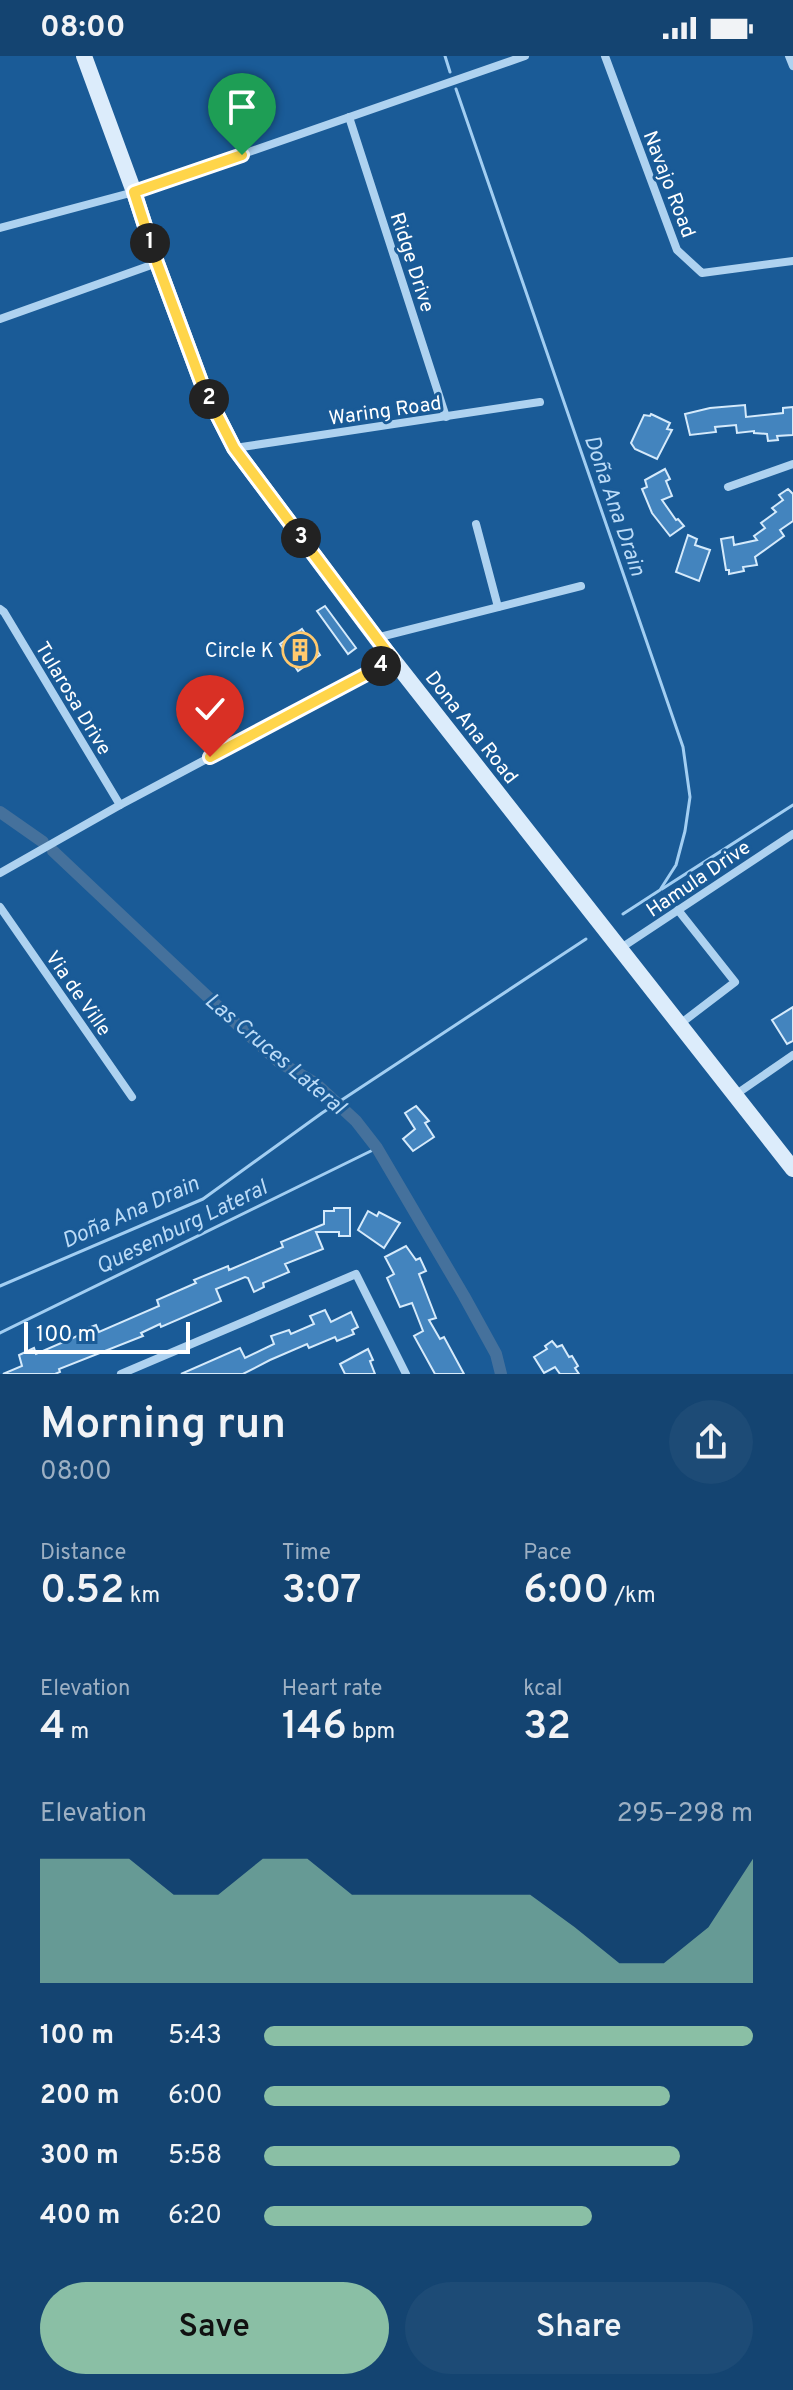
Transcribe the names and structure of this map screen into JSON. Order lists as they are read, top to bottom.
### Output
{
  "streets": {
    "street": [
      "Navajo Road",
      "Ridge Drive",
      "Waring Road",
      "Tularosa Drive",
      "Dona Ana Road",
      "Hamula Drive",
      "Via de Ville"
    ]
  },
  "crossings": [
    ["Ridge Drive", "Waring Road"],
    ["Waring Road", "Dona Ana Road"],
    ["Dona Ana Road", "Hamula Drive"]
  ],
  "water": ["Doña Ana Drain", "Las Cruces Lateral", "Quesenburg Lateral"],
  "places": {
    "building": ["Circle K"]
  },
  "scale_bar": "100 m",
  "page": {
    "status": "08:00",
    "pins": [
      "1",
      "2",
      "3",
      "4"
    ],
    "scale": "100 m",
    "heading": ["Morning run", "08:00"],
    "stats": [
      ["Distance", "0.52 km"],
      ["Time", "3:07"],
      ["Pace", "6:00 /km"],
      ["Elevation", "4 m"],
      ["Heart rate", "146 bpm"],
      ["kcal", "32"]
    ],
    "chart": ["Elevation", "295–298 m"],
    "list": [
      {
        "name": "100 m",
        "note": "5:43"
      },
      {
        "name": "200 m",
        "note": "6:00"
      },
      {
        "name": "300 m",
        "note": "5:58"
      },
      {
        "name": "400 m",
        "note": "6:20"
      }
    ],
    "buttons": ["Save", "Share"]
  }
}
